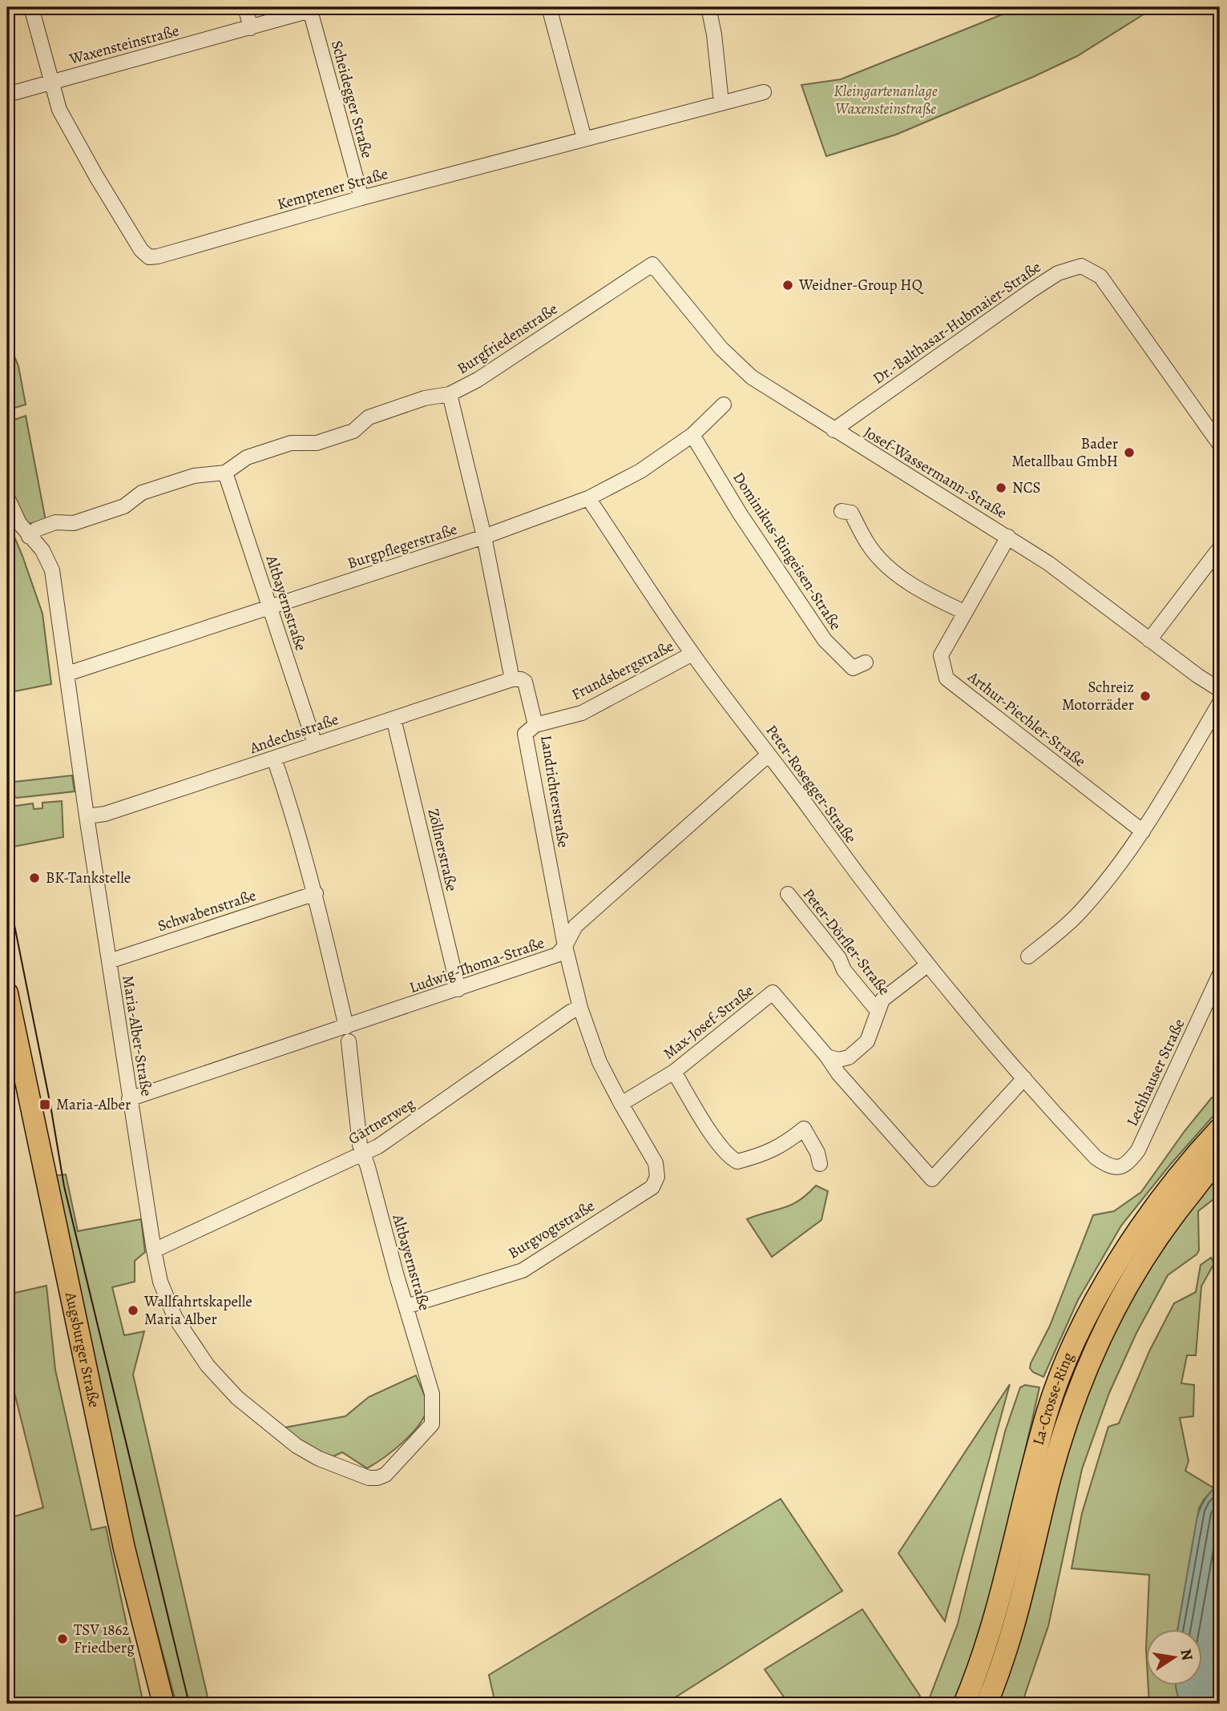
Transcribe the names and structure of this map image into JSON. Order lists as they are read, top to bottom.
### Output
{
  "streets": {
    "main road": ["Augsburger Straße", "La-Crosse-Ring"],
    "street": [
      "Waxensteinstraße",
      "Scheidegger Straße",
      "Kemptener Straße",
      "Dr.-Balthasar-Hubmaier-Straße",
      "Burgfriedenstraße",
      "Josef-Wassermann-Straße",
      "Burgpflegerstraße",
      "Dominikus-Ringeisen-Straße",
      "Altbayernstraße",
      "Frundsbergstraße",
      "Arthur-Piechler-Straße",
      "Andechsstraße",
      "Peter-Rosegger-Straße",
      "Landrichterstraße",
      "Zöllnerstraße",
      "Schwabenstraße",
      "Peter-Dörfler-Straße",
      "Ludwig-Thoma-Straße",
      "Max-Josef-Straße",
      "Maria-Alber-Straße",
      "Lechhauser Straße",
      "Gärtnerweg",
      "Burgvogtstraße"
    ]
  },
  "crossings": [
    ["Waxensteinstraße", "Scheidegger Straße"],
    ["Waxensteinstraße", "Kemptener Straße"],
    ["Scheidegger Straße", "Kemptener Straße"],
    ["Dr.-Balthasar-Hubmaier-Straße", "Josef-Wassermann-Straße"],
    ["Burgfriedenstraße", "Josef-Wassermann-Straße"],
    ["Burgfriedenstraße", "Altbayernstraße"],
    ["Burgfriedenstraße", "Maria-Alber-Straße"],
    ["Josef-Wassermann-Straße", "Arthur-Piechler-Straße"],
    ["Burgpflegerstraße", "Dominikus-Ringeisen-Straße"],
    ["Burgpflegerstraße", "Altbayernstraße"],
    ["Burgpflegerstraße", "Peter-Rosegger-Straße"],
    ["Burgpflegerstraße", "Maria-Alber-Straße"],
    ["Altbayernstraße", "Andechsstraße"],
    ["Altbayernstraße", "Schwabenstraße"],
    ["Altbayernstraße", "Ludwig-Thoma-Straße"],
    ["Altbayernstraße", "Maria-Alber-Straße"],
    ["Altbayernstraße", "Gärtnerweg"],
    ["Altbayernstraße", "Burgvogtstraße"],
    ["Frundsbergstraße", "Peter-Rosegger-Straße"],
    ["Frundsbergstraße", "Landrichterstraße"],
    ["Andechsstraße", "Landrichterstraße"],
    ["Andechsstraße", "Zöllnerstraße"],
    ["Andechsstraße", "Maria-Alber-Straße"],
    ["Peter-Rosegger-Straße", "Ludwig-Thoma-Straße"],
    ["Peter-Rosegger-Straße", "Max-Josef-Straße"],
    ["Peter-Rosegger-Straße", "Lechhauser Straße"],
    ["Landrichterstraße", "Ludwig-Thoma-Straße"],
    ["Landrichterstraße", "Max-Josef-Straße"],
    ["Landrichterstraße", "Gärtnerweg"],
    ["Landrichterstraße", "Burgvogtstraße"],
    ["Zöllnerstraße", "Ludwig-Thoma-Straße"],
    ["Schwabenstraße", "Maria-Alber-Straße"],
    ["Ludwig-Thoma-Straße", "Maria-Alber-Straße"],
    ["Maria-Alber-Straße", "Gärtnerweg"]
  ],
  "parks": ["Kleingartenanlage Waxensteinstraße"],
  "places": {
    "other": [
      "Weidner-Group HQ",
      "Bader Metallbau GmbH",
      "NCS",
      "Schreiz Motorräder",
      "BK-Tankstelle",
      "Wallfahrtskapelle Maria Alber",
      "TSV 1862 Friedberg"
    ],
    "transit": ["Maria-Alber"]
  },
  "north": "right"
}
